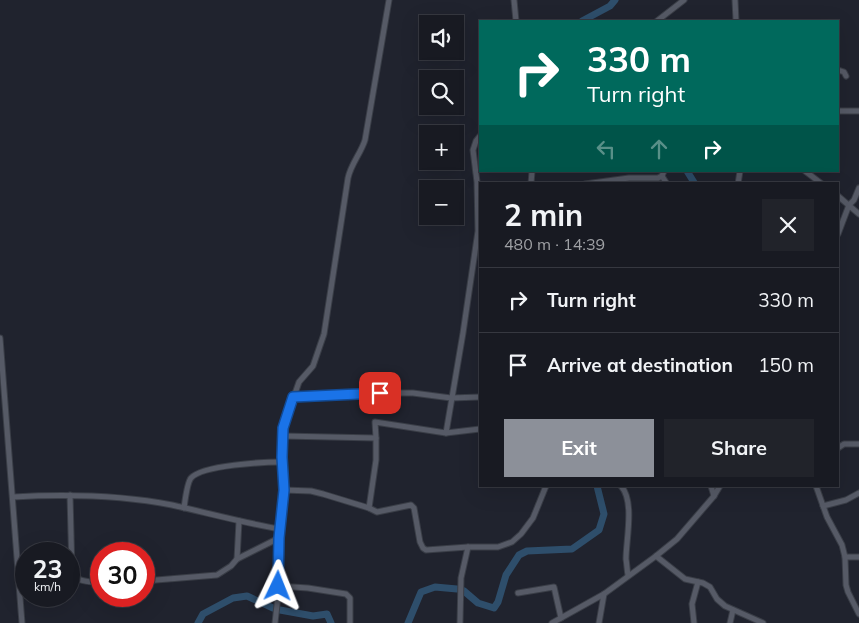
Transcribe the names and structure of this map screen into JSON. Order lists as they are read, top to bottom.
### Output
{
  "page": {
    "map_buttons": ["+", "−"],
    "turn": ["330 m", "Turn right"],
    "heading": ["2 min", "480 m · 14:39"],
    "list": [
      {
        "name": "Turn right",
        "value": "330 m"
      },
      {
        "name": "Arrive at destination",
        "value": "150 m"
      }
    ],
    "buttons": ["Exit", "Share"],
    "speed": "23 km/h",
    "limit": "30"
  }
}
